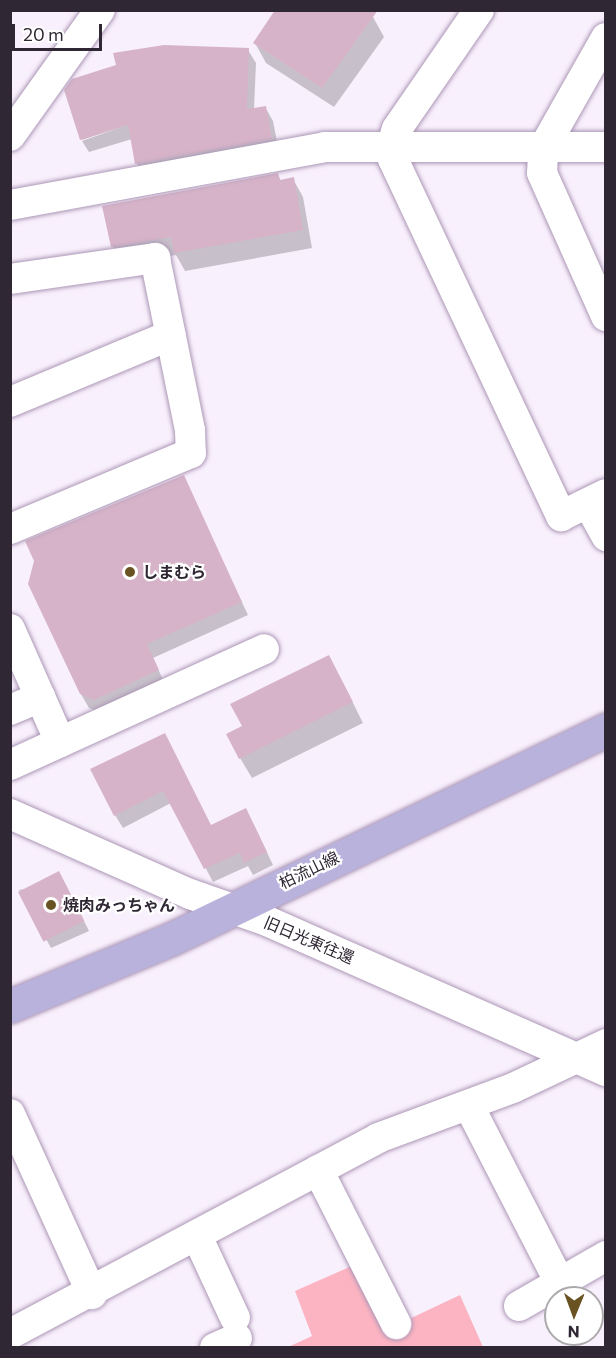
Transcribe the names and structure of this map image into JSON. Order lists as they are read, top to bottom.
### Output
{
  "streets": {
    "main road": ["柏流山線"],
    "street": ["旧日光東往還"]
  },
  "crossings": [
    ["柏流山線", "旧日光東往還"]
  ],
  "places": ["しまむら", "焼肉みっちゃん"],
  "scale_bar": "20 m",
  "north": "bottom"
}
